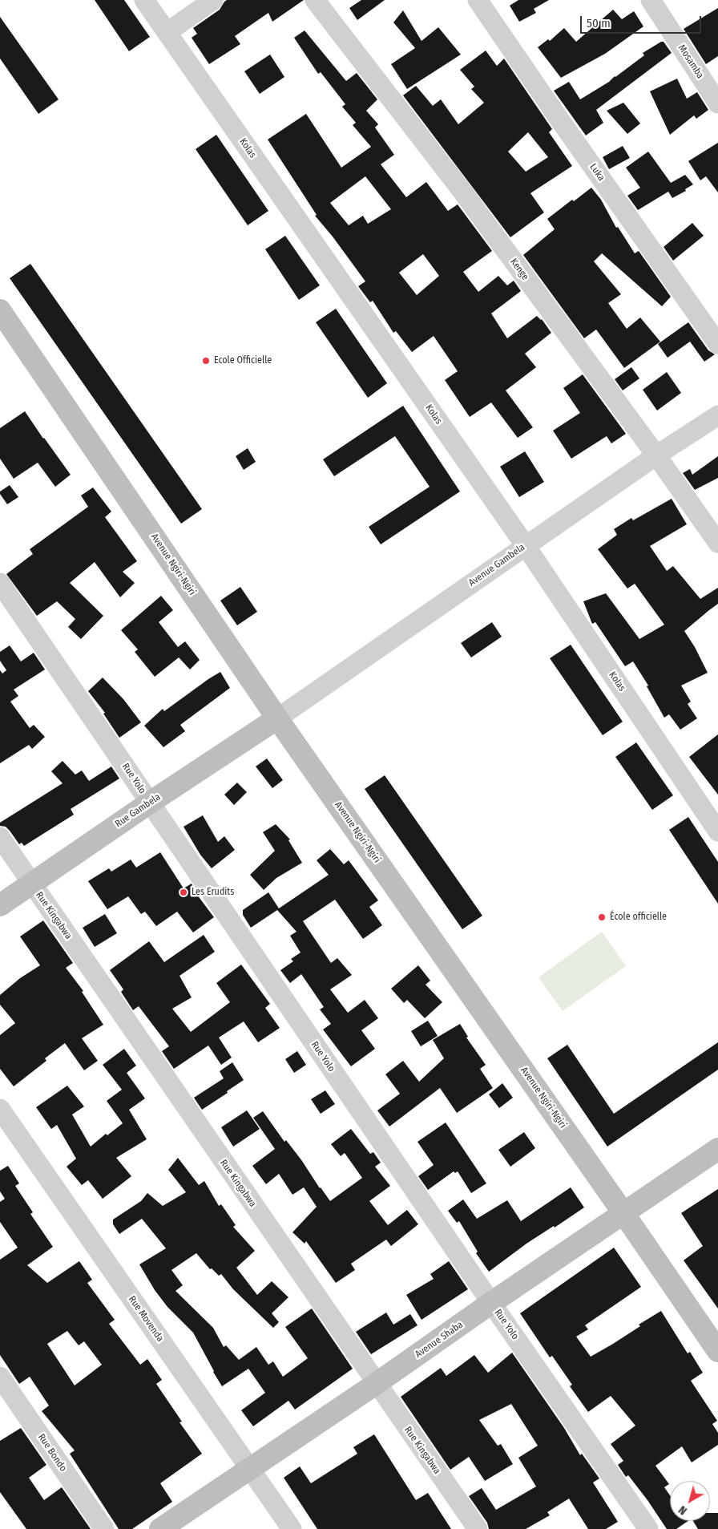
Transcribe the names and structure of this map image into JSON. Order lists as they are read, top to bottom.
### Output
{
  "streets": {
    "street": [
      "Mosamba",
      "Kolas",
      "Luka",
      "Kenge",
      "Avenue Ngiri-Ngiri",
      "Avenue Gambela",
      "Rue Yolo",
      "Rue Gambela",
      "Rue Kingabwa",
      "Rue Movenda",
      "Avenue Shaba",
      "Rue Bondo"
    ]
  },
  "crossings": [
    ["Kolas", "Avenue Gambela"],
    ["Kenge", "Avenue Gambela"],
    ["Avenue Ngiri-Ngiri", "Avenue Gambela"],
    ["Avenue Ngiri-Ngiri", "Rue Gambela"],
    ["Avenue Ngiri-Ngiri", "Avenue Shaba"],
    ["Avenue Gambela", "Rue Gambela"],
    ["Rue Yolo", "Rue Gambela"],
    ["Rue Yolo", "Avenue Shaba"],
    ["Rue Gambela", "Rue Kingabwa"],
    ["Rue Kingabwa", "Avenue Shaba"],
    ["Rue Movenda", "Avenue Shaba"]
  ],
  "places": ["Ecole Officielle", "Les Erudits", "École officielle"],
  "scale_bar": "50 m",
  "north": "bottom left"
}
